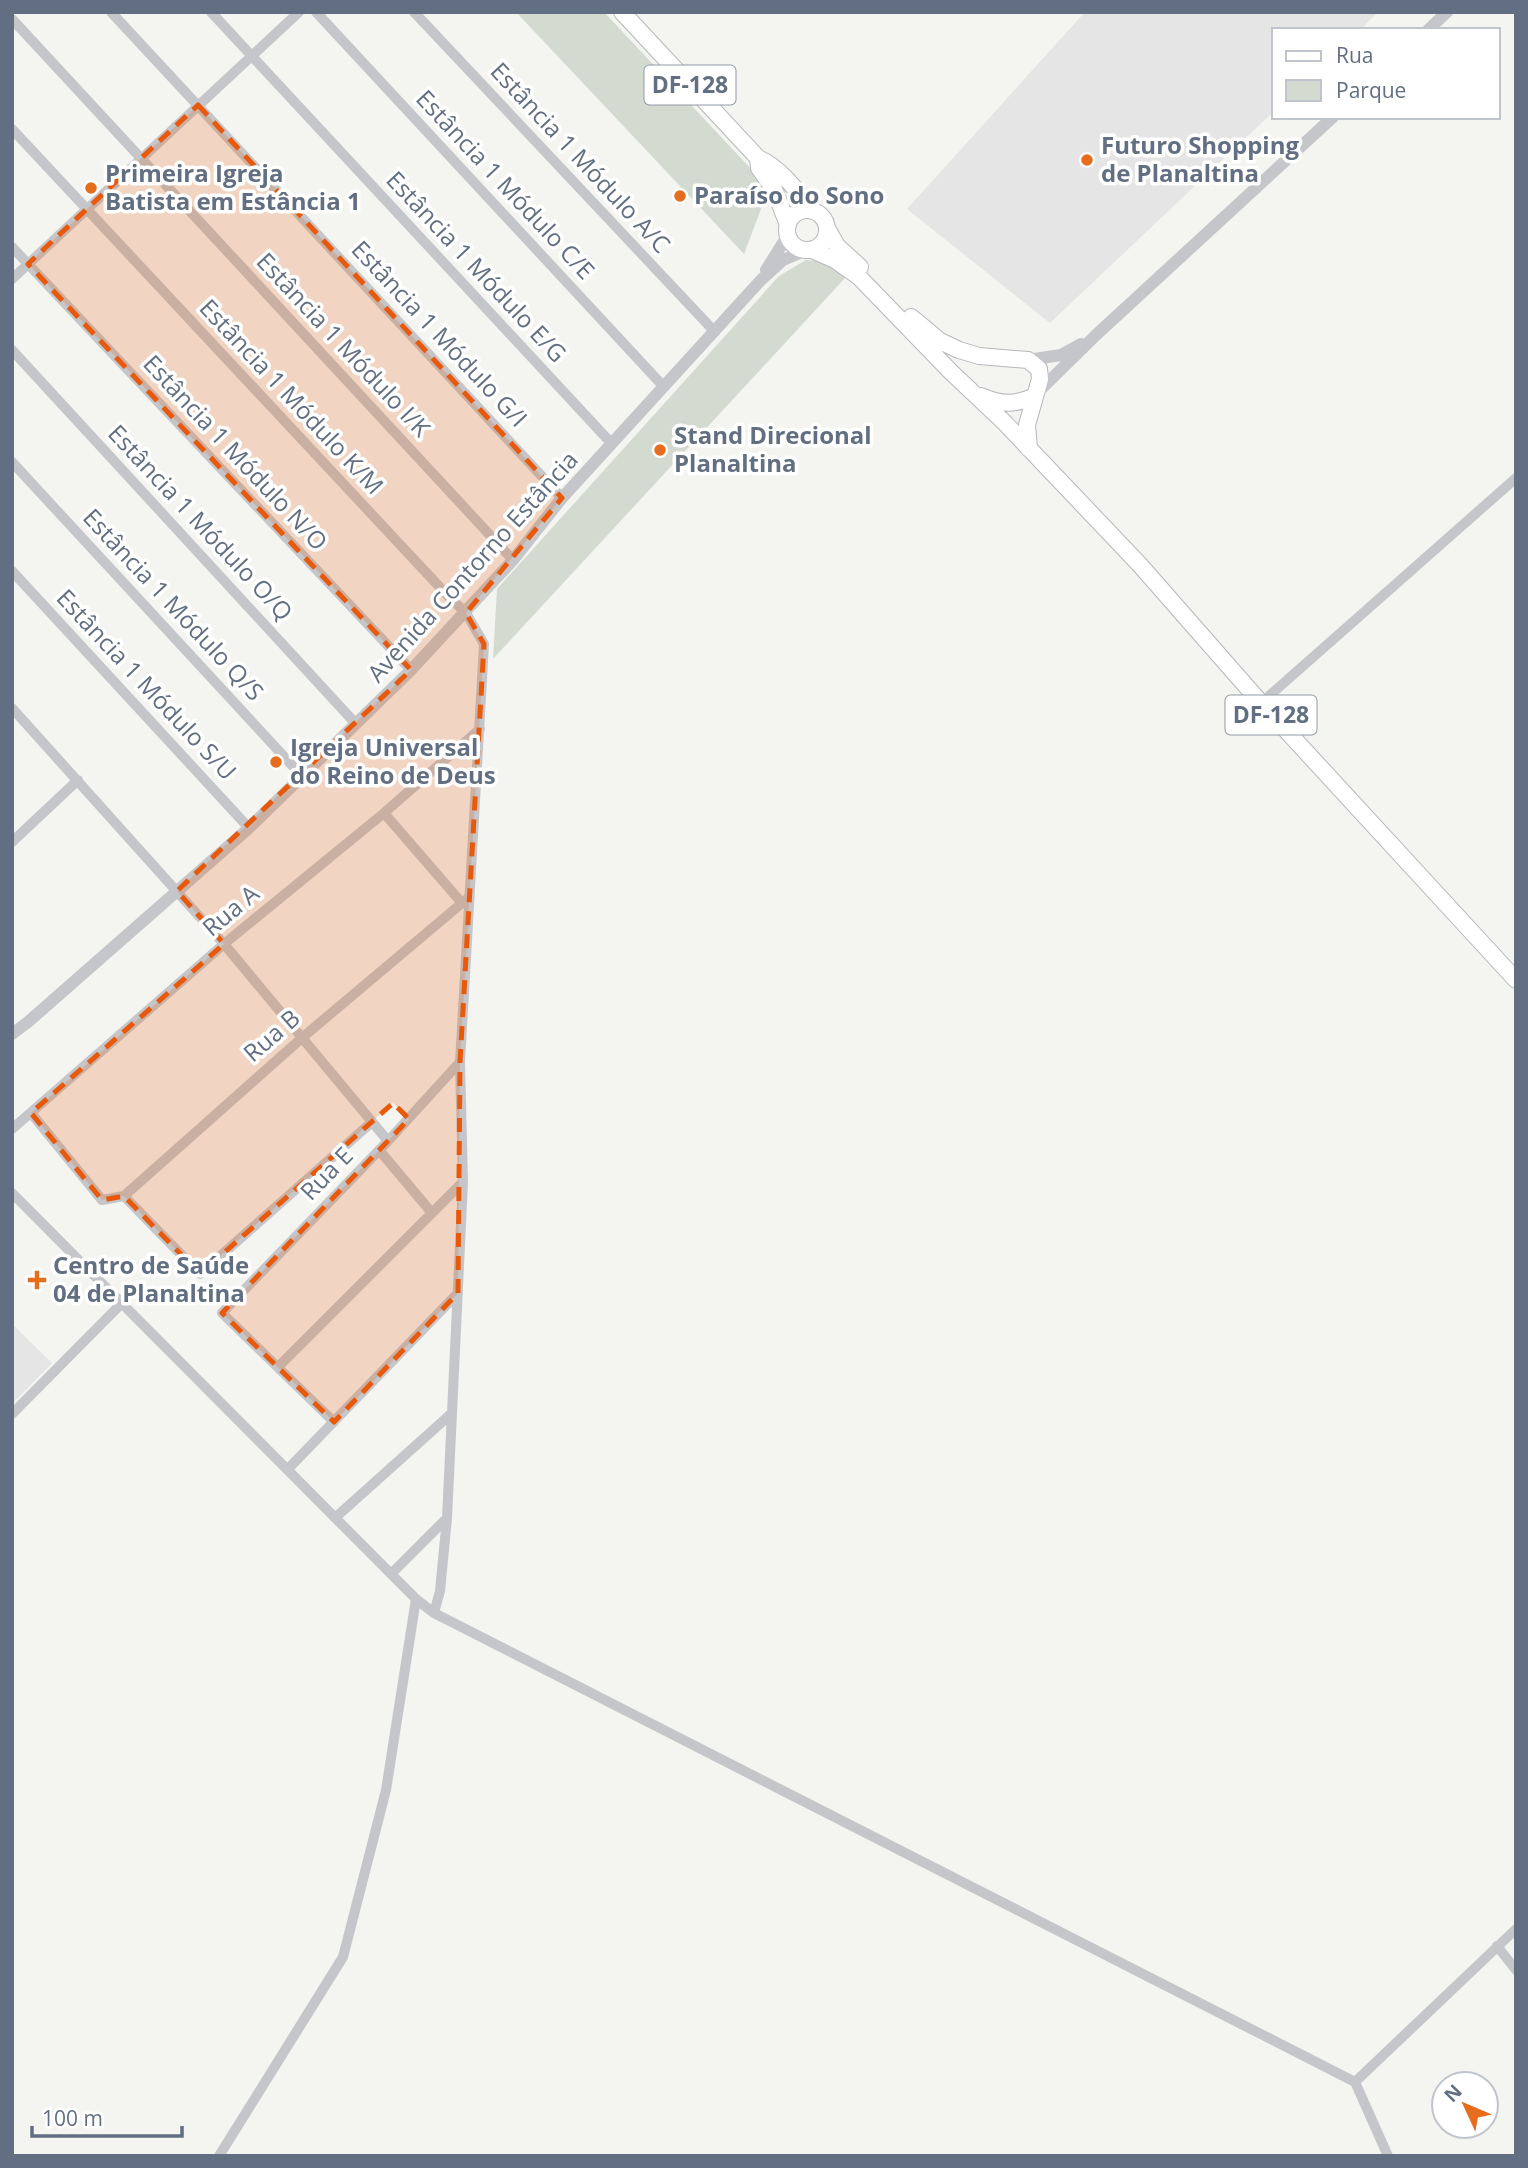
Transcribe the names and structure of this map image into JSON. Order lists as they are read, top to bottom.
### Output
{
  "streets": {
    "main road": ["DF-128"],
    "street": [
      "Estância 1 Módulo A/C",
      "Estância 1 Módulo C/E",
      "Estância 1 Módulo E/G",
      "Estância 1 Módulo G/I",
      "Estância 1 Módulo I/K",
      "Estância 1 Módulo K/M",
      "Estância 1 Módulo N/O",
      "Estância 1 Módulo O/Q",
      "Avenida Contorno Estância",
      "Estância 1 Módulo Q/S",
      "Estância 1 Módulo S/U",
      "Rua A",
      "Rua B",
      "Rua E"
    ]
  },
  "crossings": [
    ["DF-128", "Avenida Contorno Estância"],
    ["Estância 1 Módulo A/C", "Avenida Contorno Estância"],
    ["Estância 1 Módulo C/E", "Avenida Contorno Estância"],
    ["Estância 1 Módulo E/G", "Avenida Contorno Estância"],
    ["Estância 1 Módulo G/I", "Avenida Contorno Estância"],
    ["Estância 1 Módulo I/K", "Avenida Contorno Estância"],
    ["Estância 1 Módulo K/M", "Avenida Contorno Estância"],
    ["Estância 1 Módulo K/M", "Rua A"],
    ["Estância 1 Módulo K/M", "Rua B"],
    ["Estância 1 Módulo K/M", "Rua E"],
    ["Estância 1 Módulo N/O", "Avenida Contorno Estância"],
    ["Estância 1 Módulo O/Q", "Avenida Contorno Estância"],
    ["Avenida Contorno Estância", "Estância 1 Módulo Q/S"],
    ["Avenida Contorno Estância", "Estância 1 Módulo S/U"]
  ],
  "places": {
    "other": [
      "Futuro Shopping de Planaltina",
      "Primeira Igreja Batista em Estância 1",
      "Paraíso do Sono",
      "Stand Direcional Planaltina",
      "Igreja Universal do Reino de Deus"
    ],
    "health": ["Centro de Saúde 04 de Planaltina"]
  },
  "legend": ["Rua", "Parque"],
  "scale_bar": "100 m",
  "north": "top left"
}
